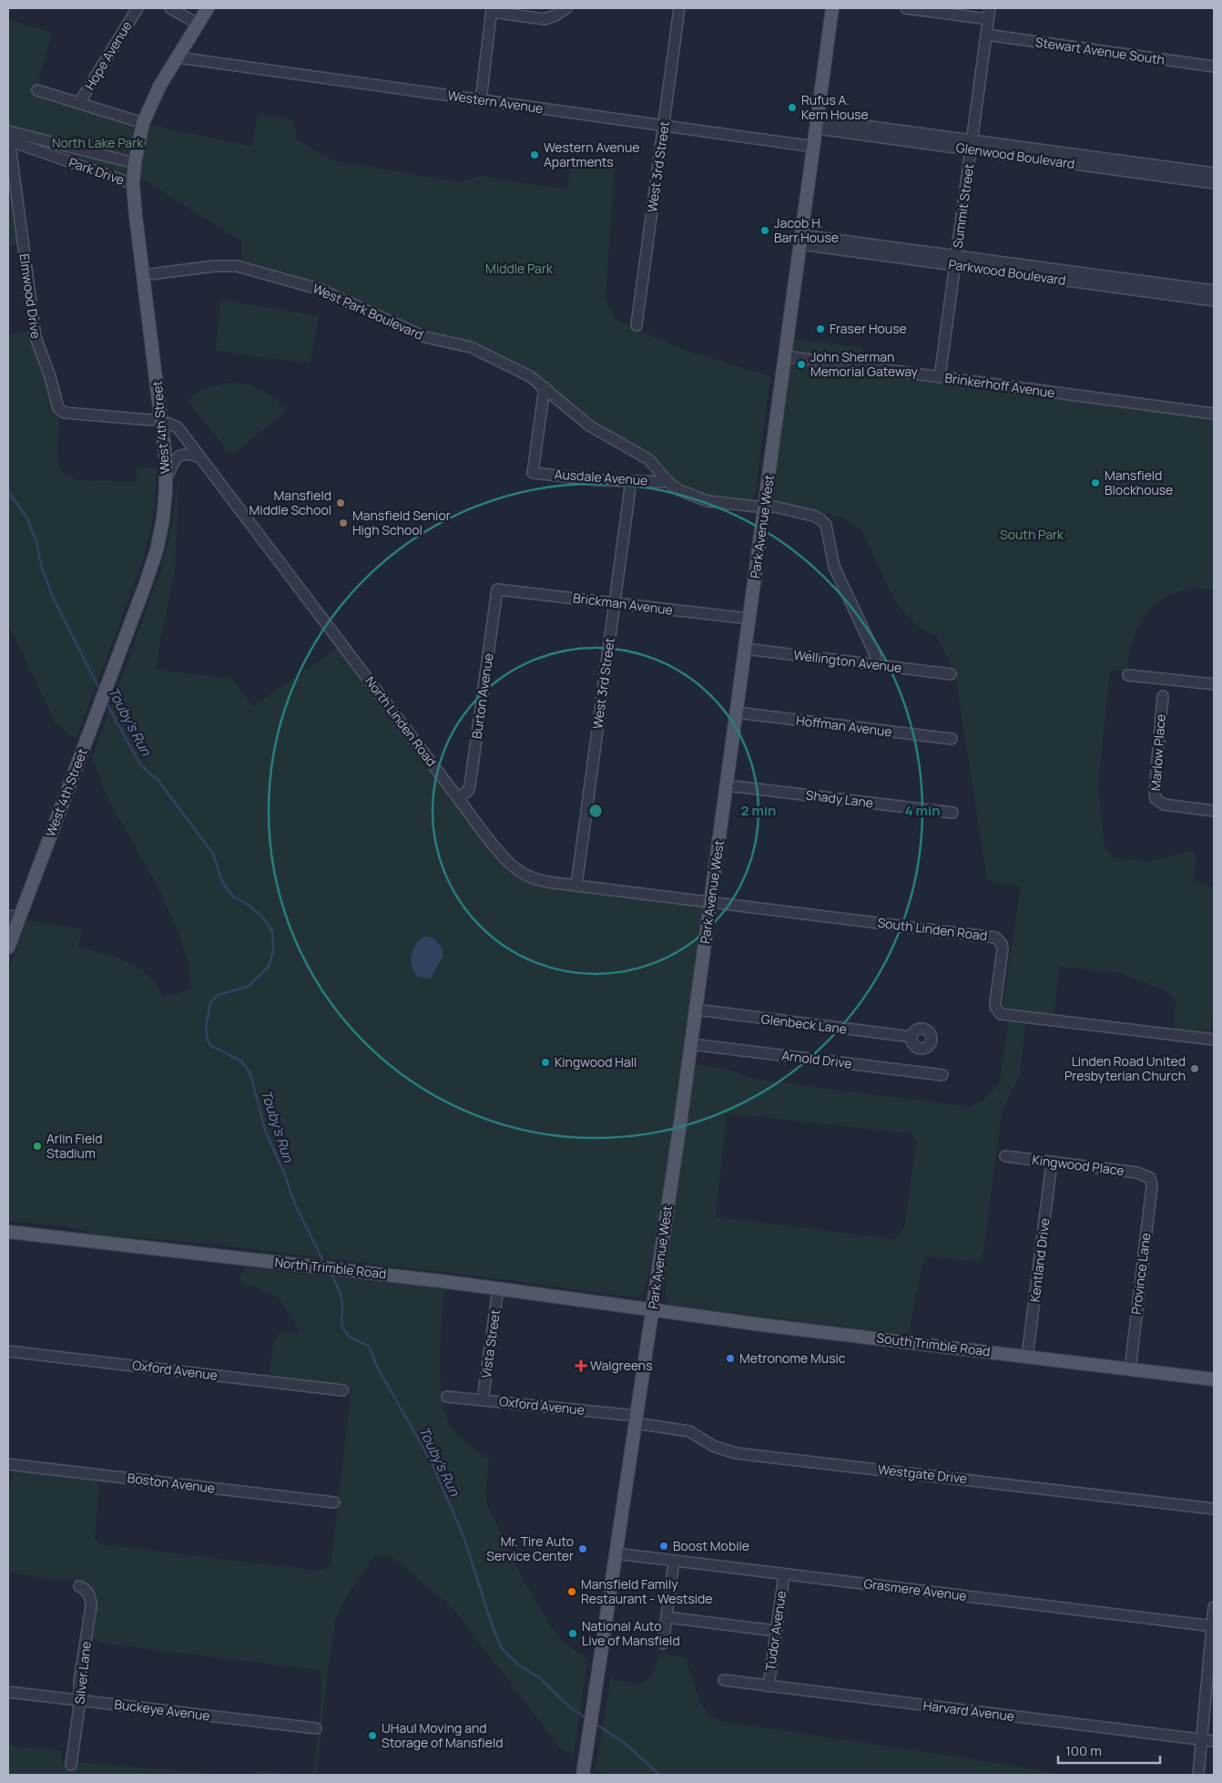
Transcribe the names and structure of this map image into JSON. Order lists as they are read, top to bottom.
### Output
{
  "streets": {
    "main road": [
      "West 4th Street",
      "Park Avenue West",
      "North Trimble Road",
      "South Trimble Road"
    ],
    "street": [
      "Stewart Avenue South",
      "Hope Avenue",
      "Western Avenue",
      "Glenwood Boulevard",
      "West 3rd Street",
      "Park Drive",
      "Summit Street",
      "Parkwood Boulevard",
      "Elmwood Drive",
      "West Park Boulevard",
      "Brinkerhoff Avenue",
      "Ausdale Avenue",
      "Brickman Avenue",
      "Wellington Avenue",
      "Burton Avenue",
      "North Linden Road",
      "Hoffman Avenue",
      "Marlow Place",
      "Shady Lane",
      "South Linden Road",
      "Glenbeck Lane",
      "Arnold Drive",
      "Kingwood Place",
      "Kentland Drive",
      "Province Lane",
      "Vista Street",
      "Oxford Avenue",
      "Westgate Drive",
      "Boston Avenue",
      "Grasmere Avenue",
      "Tudor Avenue",
      "Silver Lane",
      "Buckeye Avenue",
      "Harvard Avenue"
    ]
  },
  "crossings": [
    ["Stewart Avenue South", "Summit Street"],
    ["Western Avenue", "West 3rd Street"],
    ["Western Avenue", "West 4th Street"],
    ["Western Avenue", "Park Avenue West"],
    ["Glenwood Boulevard", "Summit Street"],
    ["Glenwood Boulevard", "Park Avenue West"],
    ["West 3rd Street", "Ausdale Avenue"],
    ["West 3rd Street", "Brickman Avenue"],
    ["West 3rd Street", "North Linden Road"],
    ["Park Drive", "Elmwood Drive"],
    ["Park Drive", "West 4th Street"],
    ["Summit Street", "Parkwood Boulevard"],
    ["Summit Street", "Brinkerhoff Avenue"],
    ["Parkwood Boulevard", "Park Avenue West"],
    ["Elmwood Drive", "West 4th Street"],
    ["Elmwood Drive", "North Linden Road"],
    ["West Park Boulevard", "West 4th Street"],
    ["West Park Boulevard", "Ausdale Avenue"],
    ["West Park Boulevard", "Park Avenue West"],
    ["West Park Boulevard", "Wellington Avenue"],
    ["Brinkerhoff Avenue", "Park Avenue West"],
    ["West 4th Street", "North Linden Road"],
    ["Park Avenue West", "Brickman Avenue"],
    ["Park Avenue West", "Wellington Avenue"],
    ["Park Avenue West", "North Linden Road"],
    ["Park Avenue West", "Hoffman Avenue"],
    ["Park Avenue West", "Shady Lane"],
    ["Park Avenue West", "South Linden Road"],
    ["Park Avenue West", "Glenbeck Lane"],
    ["Park Avenue West", "Arnold Drive"],
    ["Park Avenue West", "North Trimble Road"],
    ["Park Avenue West", "South Trimble Road"],
    ["Park Avenue West", "Oxford Avenue"],
    ["Park Avenue West", "Westgate Drive"],
    ["Park Avenue West", "Grasmere Avenue"],
    ["Brickman Avenue", "Burton Avenue"],
    ["Burton Avenue", "North Linden Road"],
    ["North Linden Road", "South Linden Road"],
    ["Kingwood Place", "Kentland Drive"],
    ["Kingwood Place", "Province Lane"],
    ["Kentland Drive", "South Trimble Road"],
    ["North Trimble Road", "Vista Street"],
    ["North Trimble Road", "South Trimble Road"],
    ["Province Lane", "South Trimble Road"],
    ["Vista Street", "Oxford Avenue"],
    ["Oxford Avenue", "Westgate Drive"],
    ["Grasmere Avenue", "Tudor Avenue"],
    ["Tudor Avenue", "Harvard Avenue"],
    ["Silver Lane", "Buckeye Avenue"]
  ],
  "water": ["Touby's Run"],
  "parks": ["North Lake Park", "Middle Park", "South Park"],
  "places": {
    "other": [
      "Rufus A. Kern House",
      "Western Avenue Apartments",
      "Jacob H. Barr House",
      "Fraser House",
      "John Sherman Memorial Gateway",
      "Mansfield Blockhouse",
      "Mansfield Middle School",
      "Mansfield Senior High School",
      "Kingwood Hall",
      "Linden Road United Presbyterian Church",
      "Arlin Field Stadium",
      "Metronome Music",
      "Boost Mobile",
      "Mr. Tire Auto Service Center",
      "Mansfield Family Restaurant - Westside",
      "National Auto Live of Mansfield",
      "UHaul Moving and Storage of Mansfield"
    ],
    "health": ["Walgreens"]
  },
  "scale_bar": "100 m",
  "rings": ["2 min", "4 min"]
}
